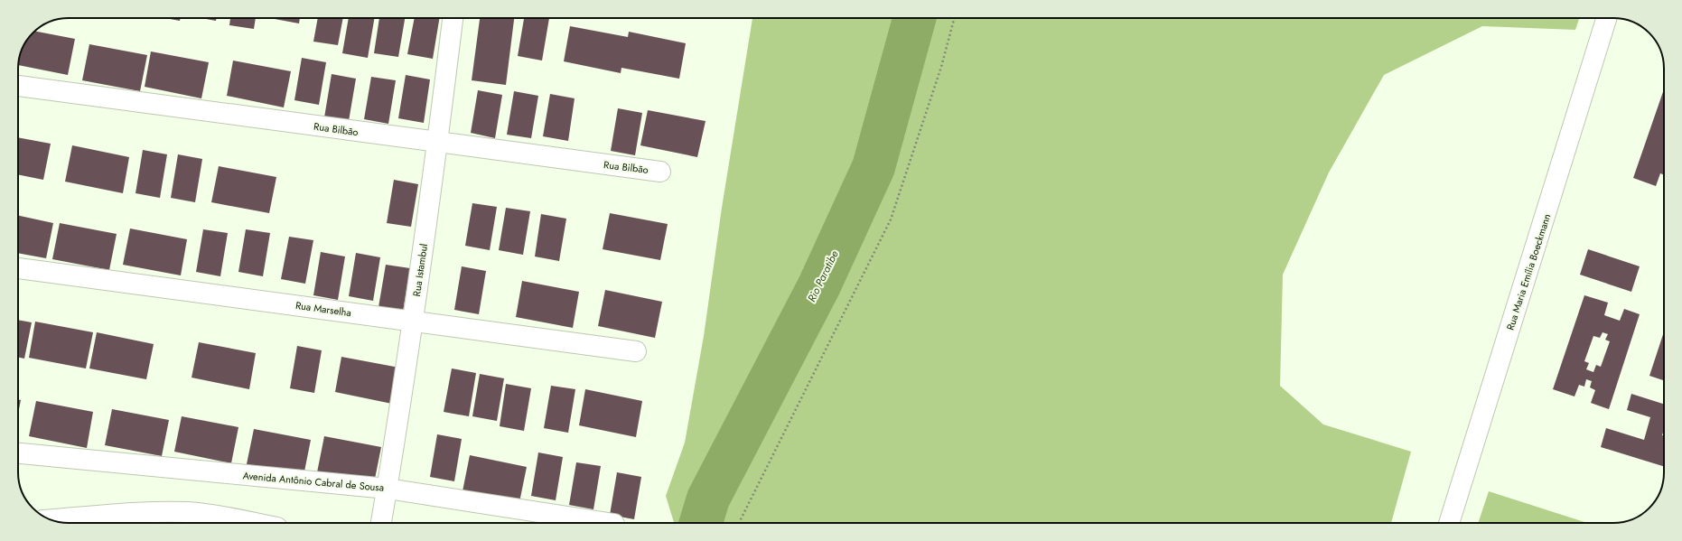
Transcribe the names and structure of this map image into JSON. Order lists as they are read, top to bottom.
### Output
{
  "streets": {
    "main road": [
      "Rua Bilbão",
      "Rua Istambul",
      "Rua Maria Emília Boeckmann",
      "Rua Marselha",
      "Avenida Antônio Cabral de Sousa"
    ]
  },
  "crossings": [
    ["Rua Bilbão", "Rua Istambul"],
    ["Rua Istambul", "Rua Marselha"],
    ["Rua Istambul", "Avenida Antônio Cabral de Sousa"]
  ],
  "water": ["Rio Paratibe"]
}
